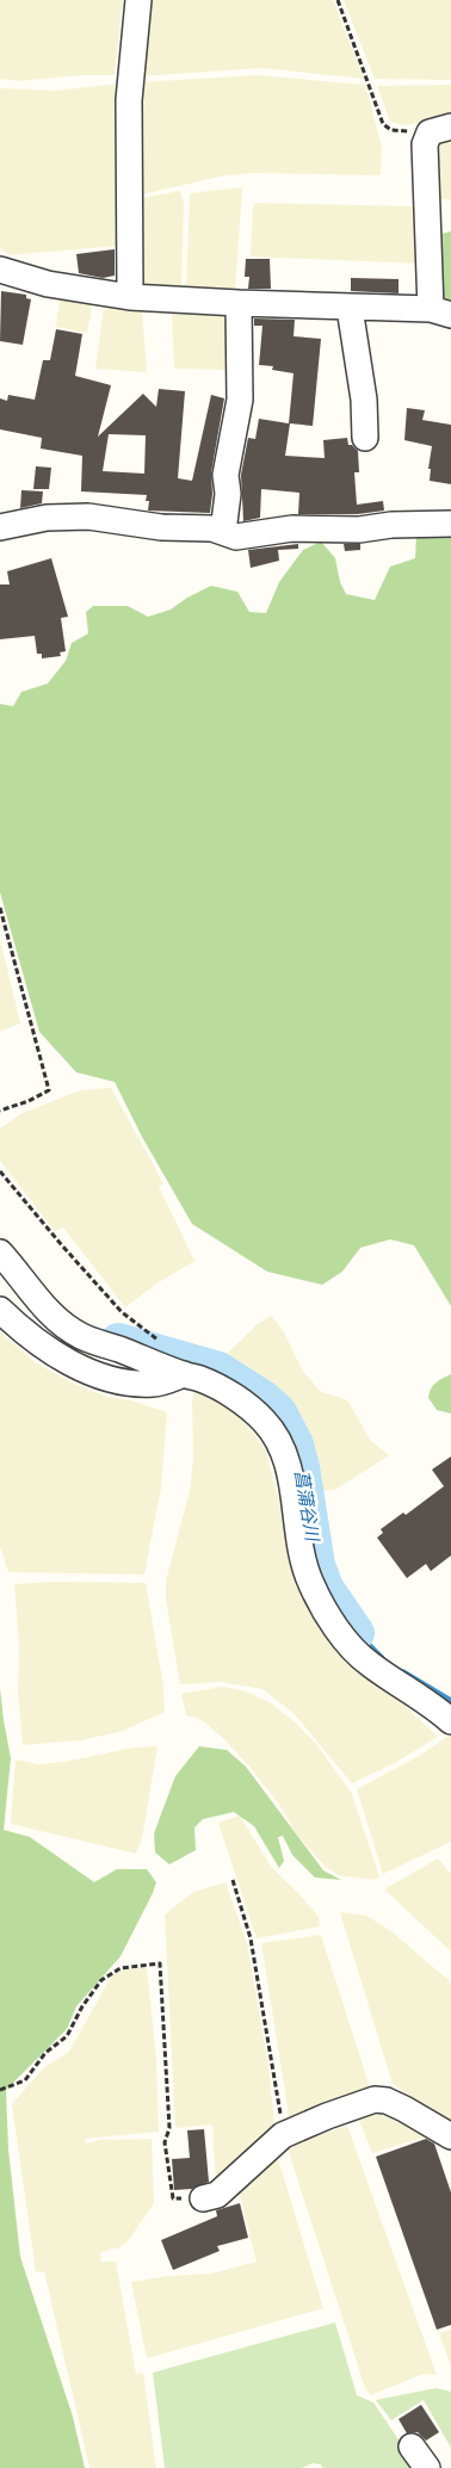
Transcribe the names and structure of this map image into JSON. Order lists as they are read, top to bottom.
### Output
{
  "water": ["菖蒲谷川"]
}
